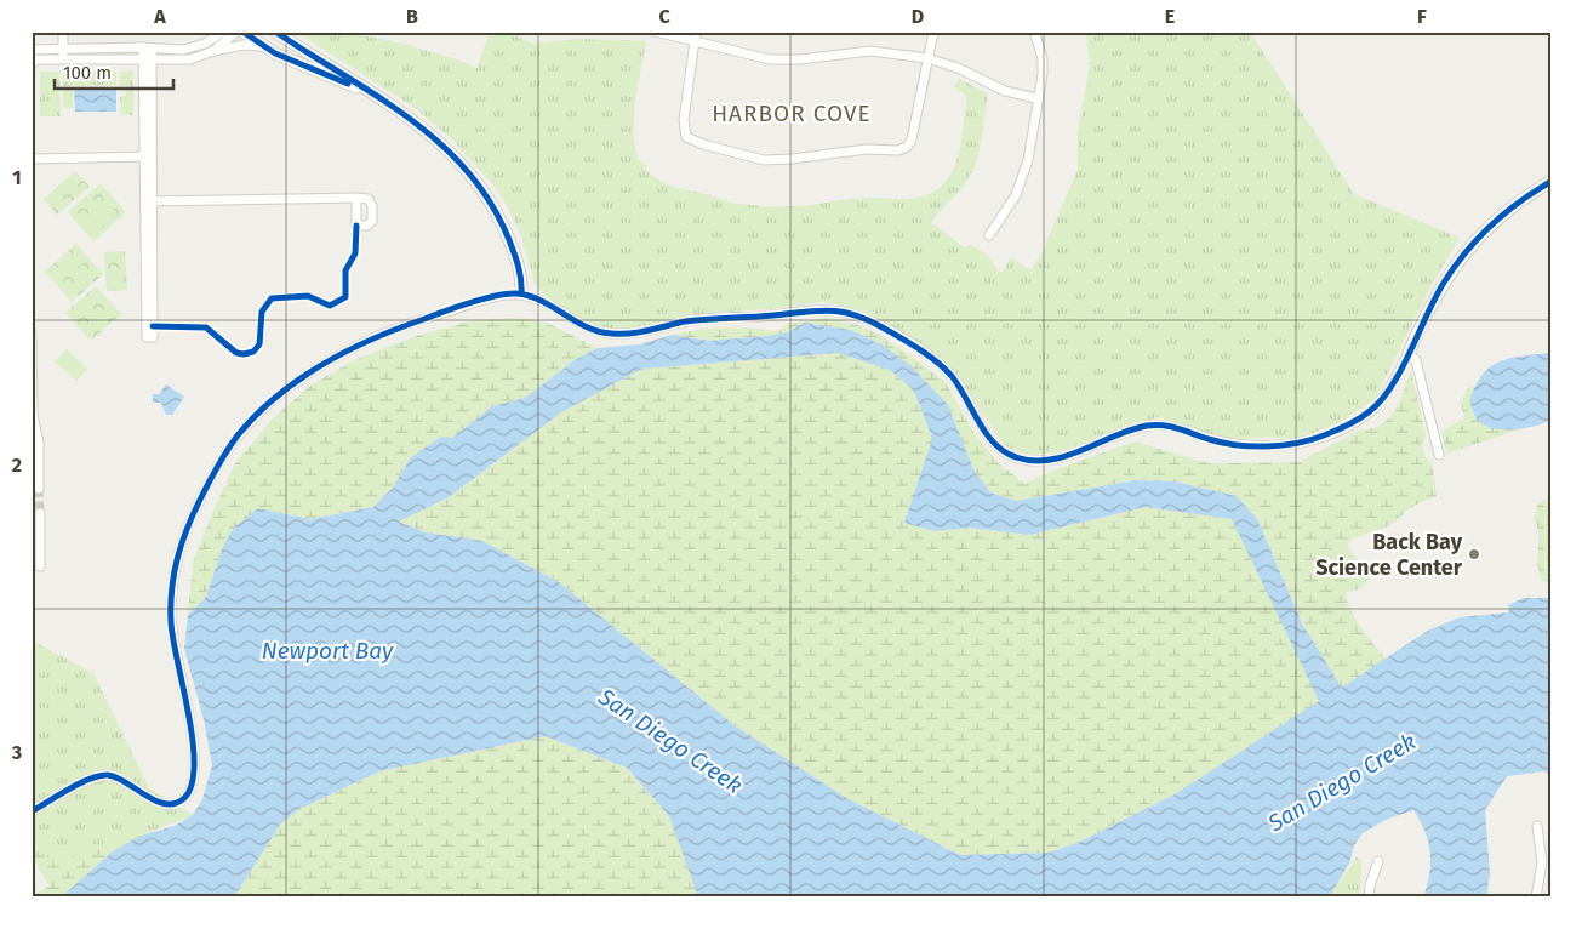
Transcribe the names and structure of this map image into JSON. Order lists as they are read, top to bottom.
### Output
{
  "districts": ["HARBOR COVE"],
  "water": ["Newport Bay", "San Diego Creek"],
  "places": ["Back Bay Science Center"],
  "scale_bar": "100 m",
  "grid": {
    "columns": [
      "A",
      "B",
      "C",
      "D",
      "E",
      "F"
    ],
    "rows": ["1", "2", "3"]
  }
}
